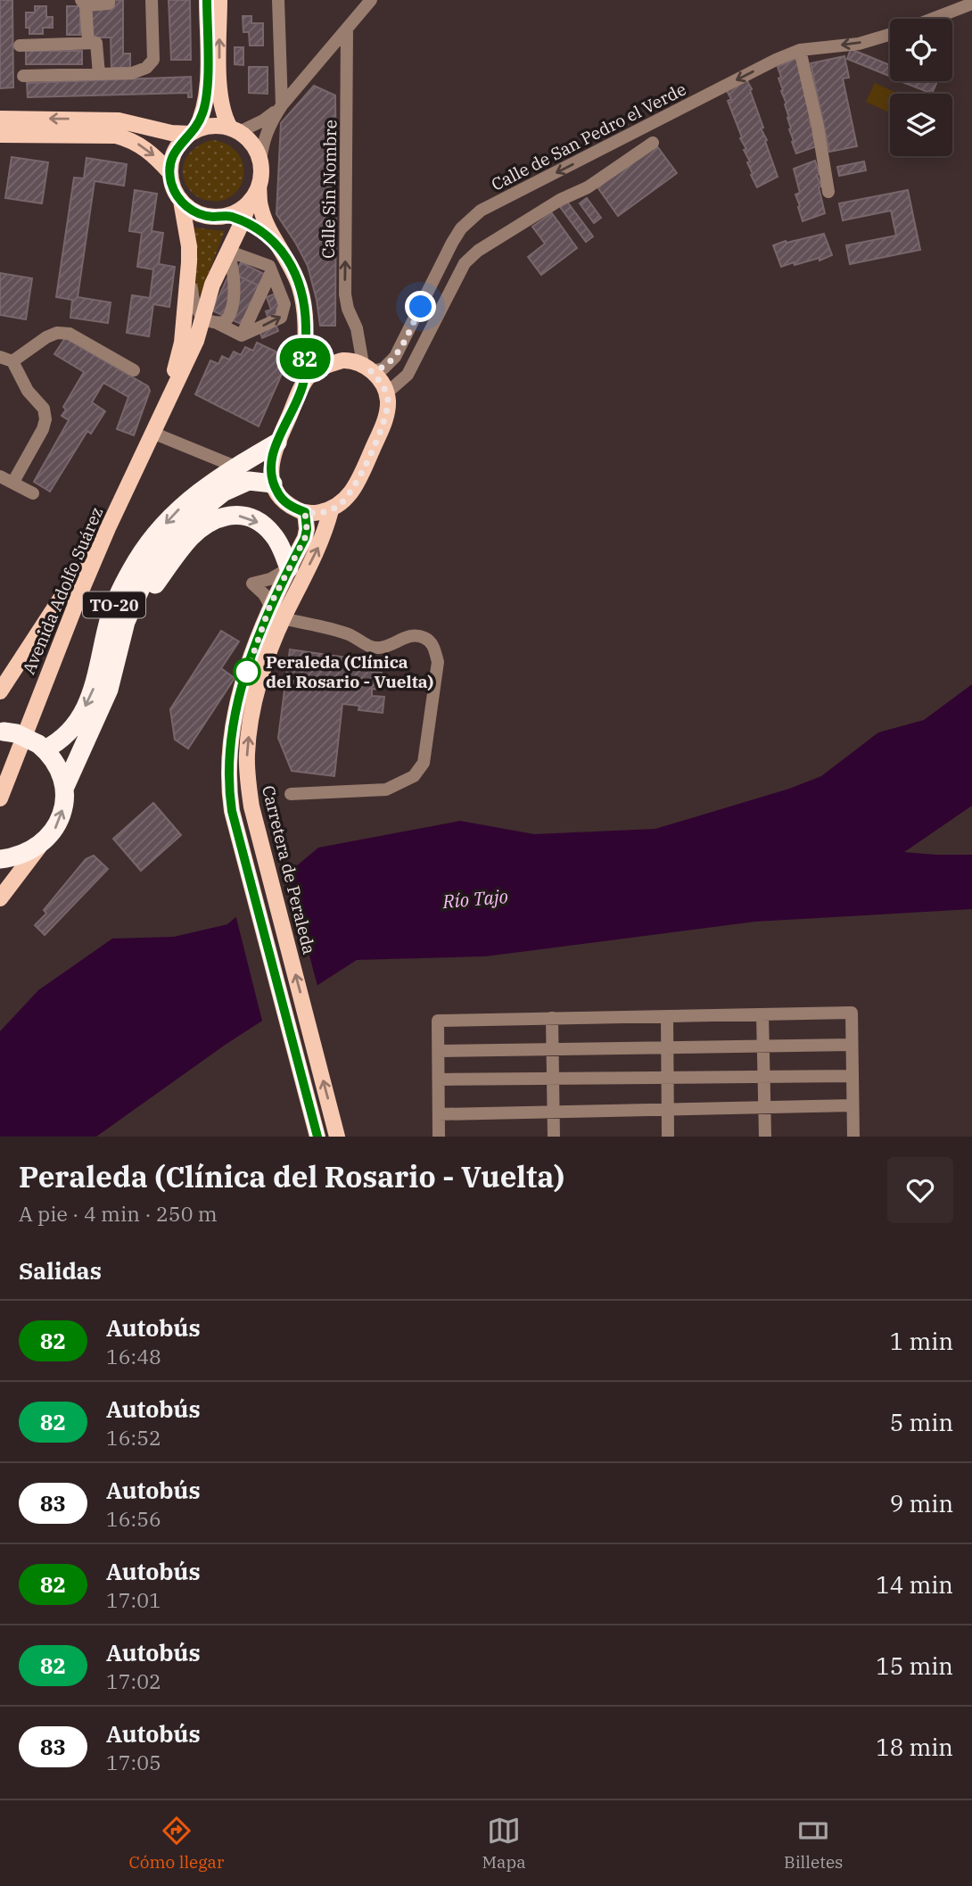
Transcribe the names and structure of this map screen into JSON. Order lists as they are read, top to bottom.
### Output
{
  "streets": {
    "highway": ["TO-20"],
    "main road": ["Avenida Adolfo Suárez", "Carretera de Peraleda"],
    "street": ["Calle de San Pedro el Verde", "Calle Sin Nombre"]
  },
  "crossings": [
    ["Calle de San Pedro el Verde", "Calle Sin Nombre"],
    ["Calle de San Pedro el Verde", "TO-20"],
    ["Calle de San Pedro el Verde", "Carretera de Peraleda"],
    ["Calle Sin Nombre", "TO-20"],
    ["Calle Sin Nombre", "Carretera de Peraleda"],
    ["TO-20", "Carretera de Peraleda"]
  ],
  "one_way": ["Calle Sin Nombre"],
  "water": ["Río Tajo"],
  "places": ["Peraleda (Clínica del Rosario - Vuelta)"],
  "lines": ["bus line 82"],
  "page": {
    "on_map": "82",
    "heading": [
      ["Peraleda (Clínica del Rosario - Vuelta)", "A pie · 4 min · 250 m"],
      "Salidas"
    ],
    "list": [
      {
        "mark": "82",
        "name": "Autobús",
        "note": "16:48",
        "value": "1 min"
      },
      {
        "mark": "82",
        "name": "Autobús",
        "note": "16:52",
        "value": "5 min"
      },
      {
        "mark": "83",
        "name": "Autobús",
        "note": "16:56",
        "value": "9 min"
      },
      {
        "mark": "82",
        "name": "Autobús",
        "note": "17:01",
        "value": "14 min"
      },
      {
        "mark": "82",
        "name": "Autobús",
        "note": "17:02",
        "value": "15 min"
      },
      {
        "mark": "83",
        "name": "Autobús",
        "note": "17:05",
        "value": "18 min"
      }
    ],
    "tabs": ["Cómo llegar", "Mapa", "Billetes"]
  }
}
